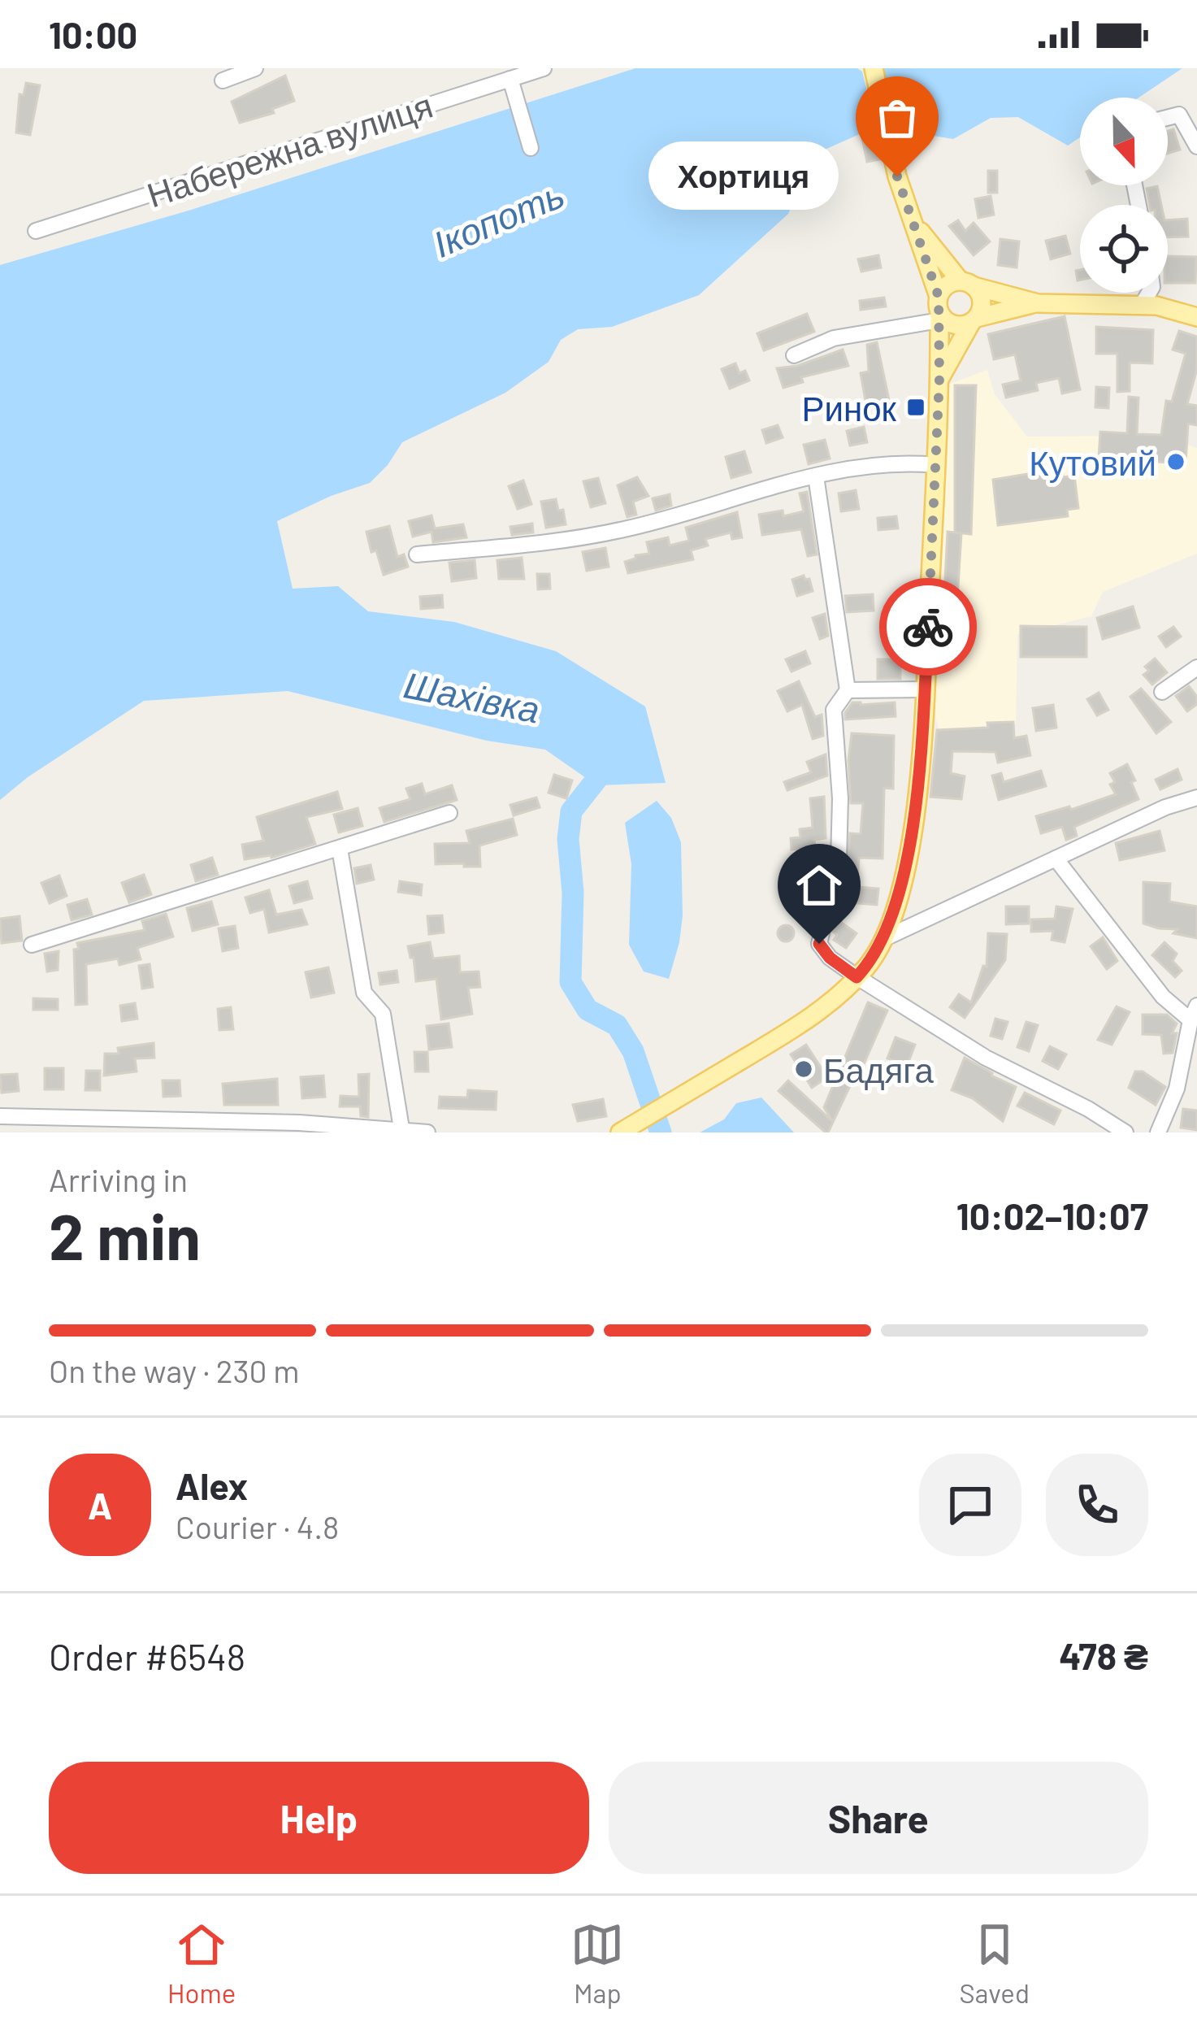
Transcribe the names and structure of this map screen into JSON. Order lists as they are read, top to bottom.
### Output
{
  "streets": {
    "street": ["Набережна вулиця"]
  },
  "water": ["Ікопоть", "Шахівка"],
  "places": {
    "other": ["Хортиця", "Кутовий", "Бадяга"],
    "transit": ["Ринок"]
  },
  "north": "bottom",
  "page": {
    "status": "10:00",
    "bubble": "Хортиця",
    "heading": ["2 min", "Arriving in", "10:02–10:07"],
    "panel": [
      "Alex",
      "Courier · 4.8",
      "Order #6548",
      "478 ₴"
    ],
    "bar": "On the way · 230 m",
    "round": "A",
    "buttons": ["Help", "Share"],
    "tabs": ["Home", "Map", "Saved"]
  }
}
